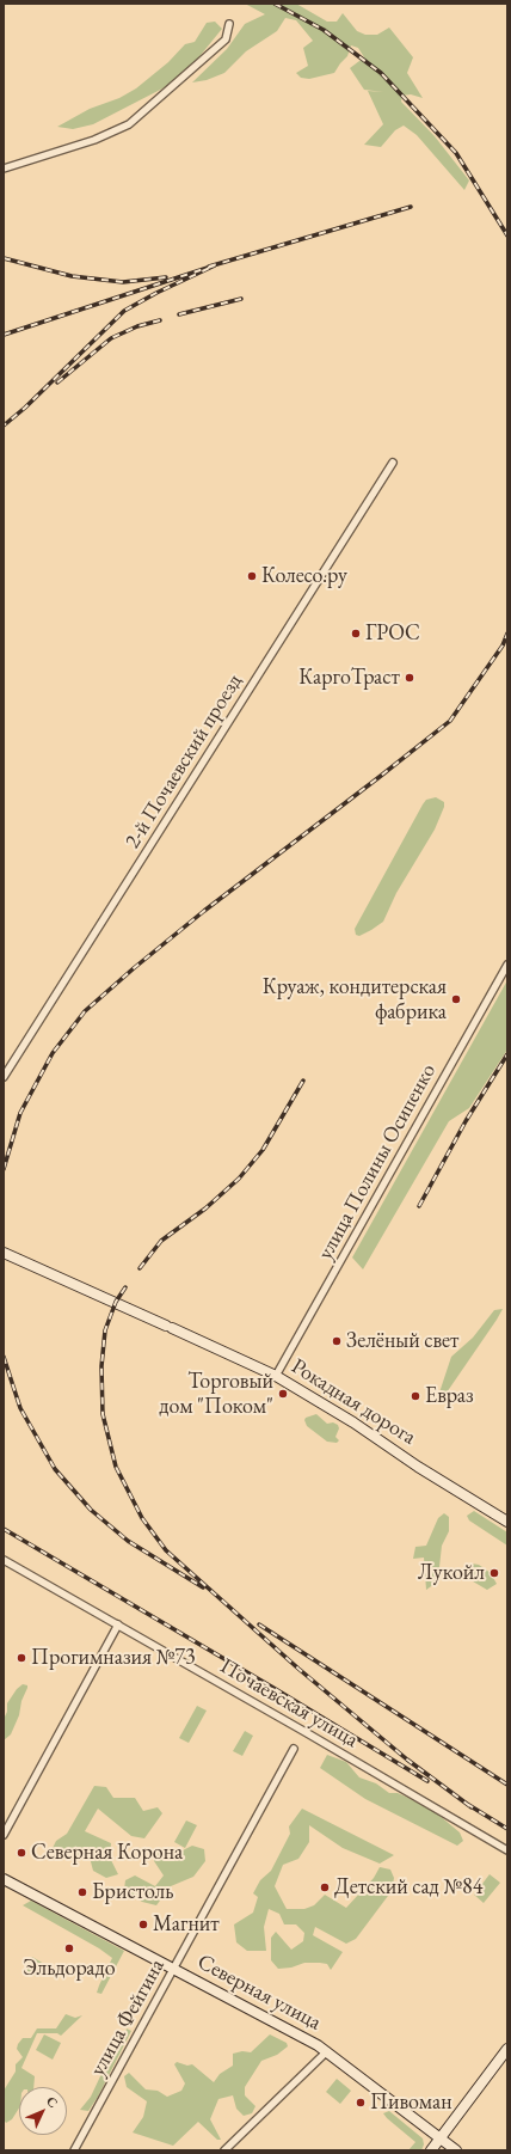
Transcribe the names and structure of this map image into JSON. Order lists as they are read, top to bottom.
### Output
{
  "streets": {
    "street": [
      "2-й Почаевский проезд",
      "улица Полины Осипенко",
      "Рокадная дорога",
      "Почаевская улица",
      "Северная улица",
      "улица Фейгина"
    ]
  },
  "crossings": [
    ["улица Полины Осипенко", "Рокадная дорога"],
    ["Северная улица", "улица Фейгина"]
  ],
  "places": [
    "Колесо.ру",
    "ГРОС",
    "КаргоТраст",
    "Круаж, кондитерская фабрика",
    "Зелёный свет",
    "Торговый дом \"Поком\"",
    "Евраз",
    "Лукойл",
    "Прогимназия №73",
    "Северная Корона",
    "Детский сад №84",
    "Бристоль",
    "Магнит",
    "Эльдорадо",
    "Пивоман"
  ],
  "north": "top right"
}
